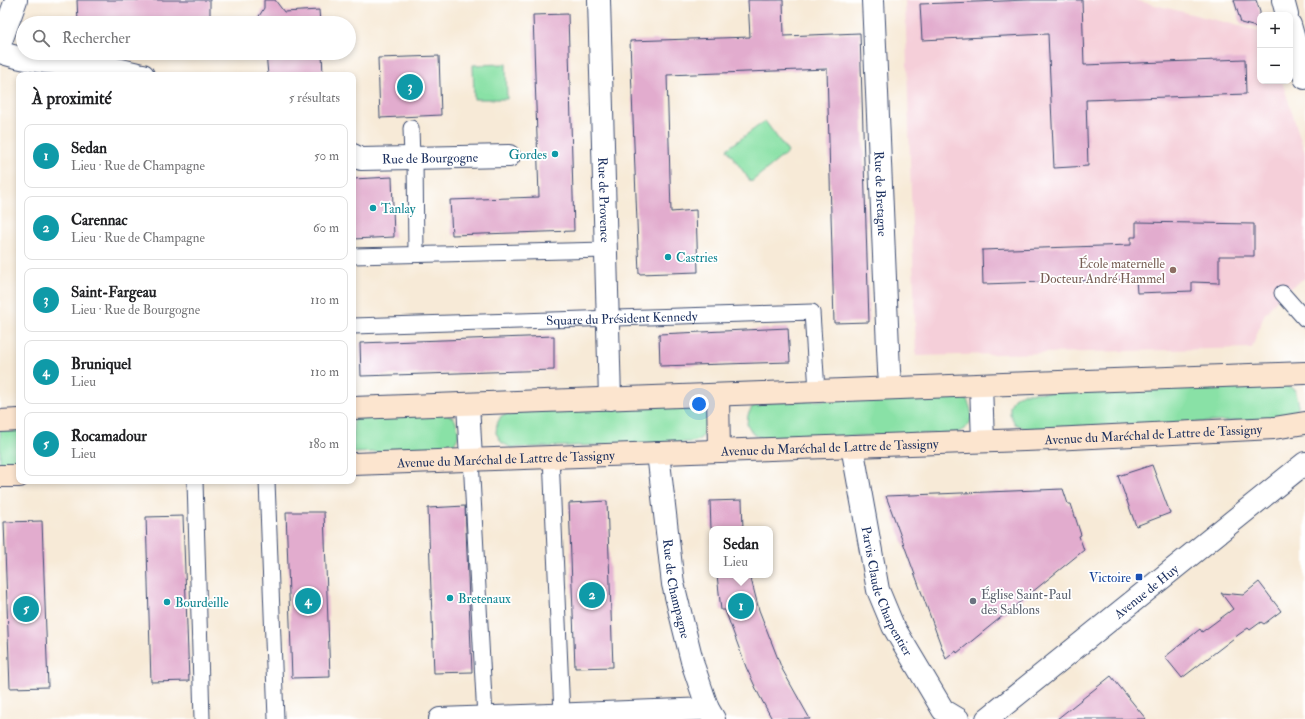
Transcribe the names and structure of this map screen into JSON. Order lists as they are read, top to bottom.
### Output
{
  "streets": {
    "street": [
      "Rue de Bourgogne",
      "Rue de Bretagne",
      "Rue de Provence",
      "Avenue du Maréchal de Lattre de Tassigny",
      "Rue de Champagne",
      "Parvis Claude Charpentier",
      "Avenue de Huy"
    ],
    "lane": ["Square du Président Kennedy"]
  },
  "crossings": [
    ["Rue de Provence", "Square du Président Kennedy"],
    ["Avenue du Maréchal de Lattre de Tassigny", "Rue de Champagne"],
    ["Avenue du Maréchal de Lattre de Tassigny", "Parvis Claude Charpentier"]
  ],
  "places": {
    "other": [
      "Gordes",
      "Tanlay",
      "Castries",
      "École maternelle Docteur André Hammel",
      "Bretenaux",
      "Église Saint-Paul des Sablons",
      "Bourdeille"
    ],
    "transit": ["Victoire"]
  },
  "page": {
    "map_buttons": ["+", "−"],
    "search": "Rechercher",
    "pins": [
      "3",
      "2",
      "4",
      "1",
      "5"
    ],
    "heading": ["À proximité", "5 résultats"],
    "list": [
      {
        "mark": "1",
        "name": "Sedan",
        "note": "Lieu · Rue de Champagne",
        "value": "50 m"
      },
      {
        "mark": "2",
        "name": "Carennac",
        "note": "Lieu · Rue de Champagne",
        "value": "60 m"
      },
      {
        "mark": "3",
        "name": "Saint-Fargeau",
        "note": "Lieu · Rue de Bourgogne",
        "value": "110 m"
      },
      {
        "mark": "4",
        "name": "Bruniquel",
        "note": "Lieu",
        "value": "110 m"
      },
      {
        "mark": "5",
        "name": "Rocamadour",
        "note": "Lieu",
        "value": "180 m"
      }
    ],
    "popup": ["Sedan", "Lieu"]
  }
}
